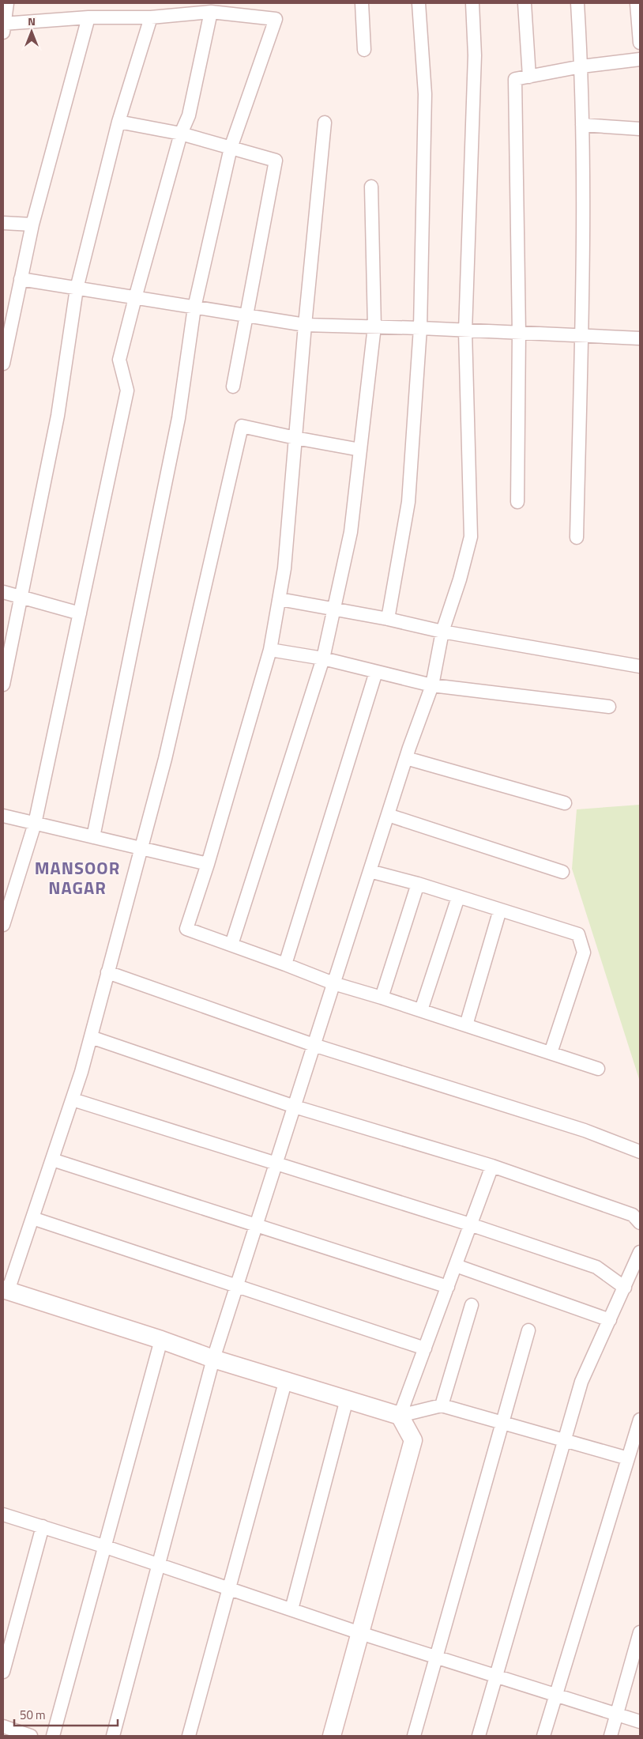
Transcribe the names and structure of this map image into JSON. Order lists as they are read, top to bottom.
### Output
{
  "districts": ["MANSOOR NAGAR"],
  "scale_bar": "50 m",
  "north": "top"
}
